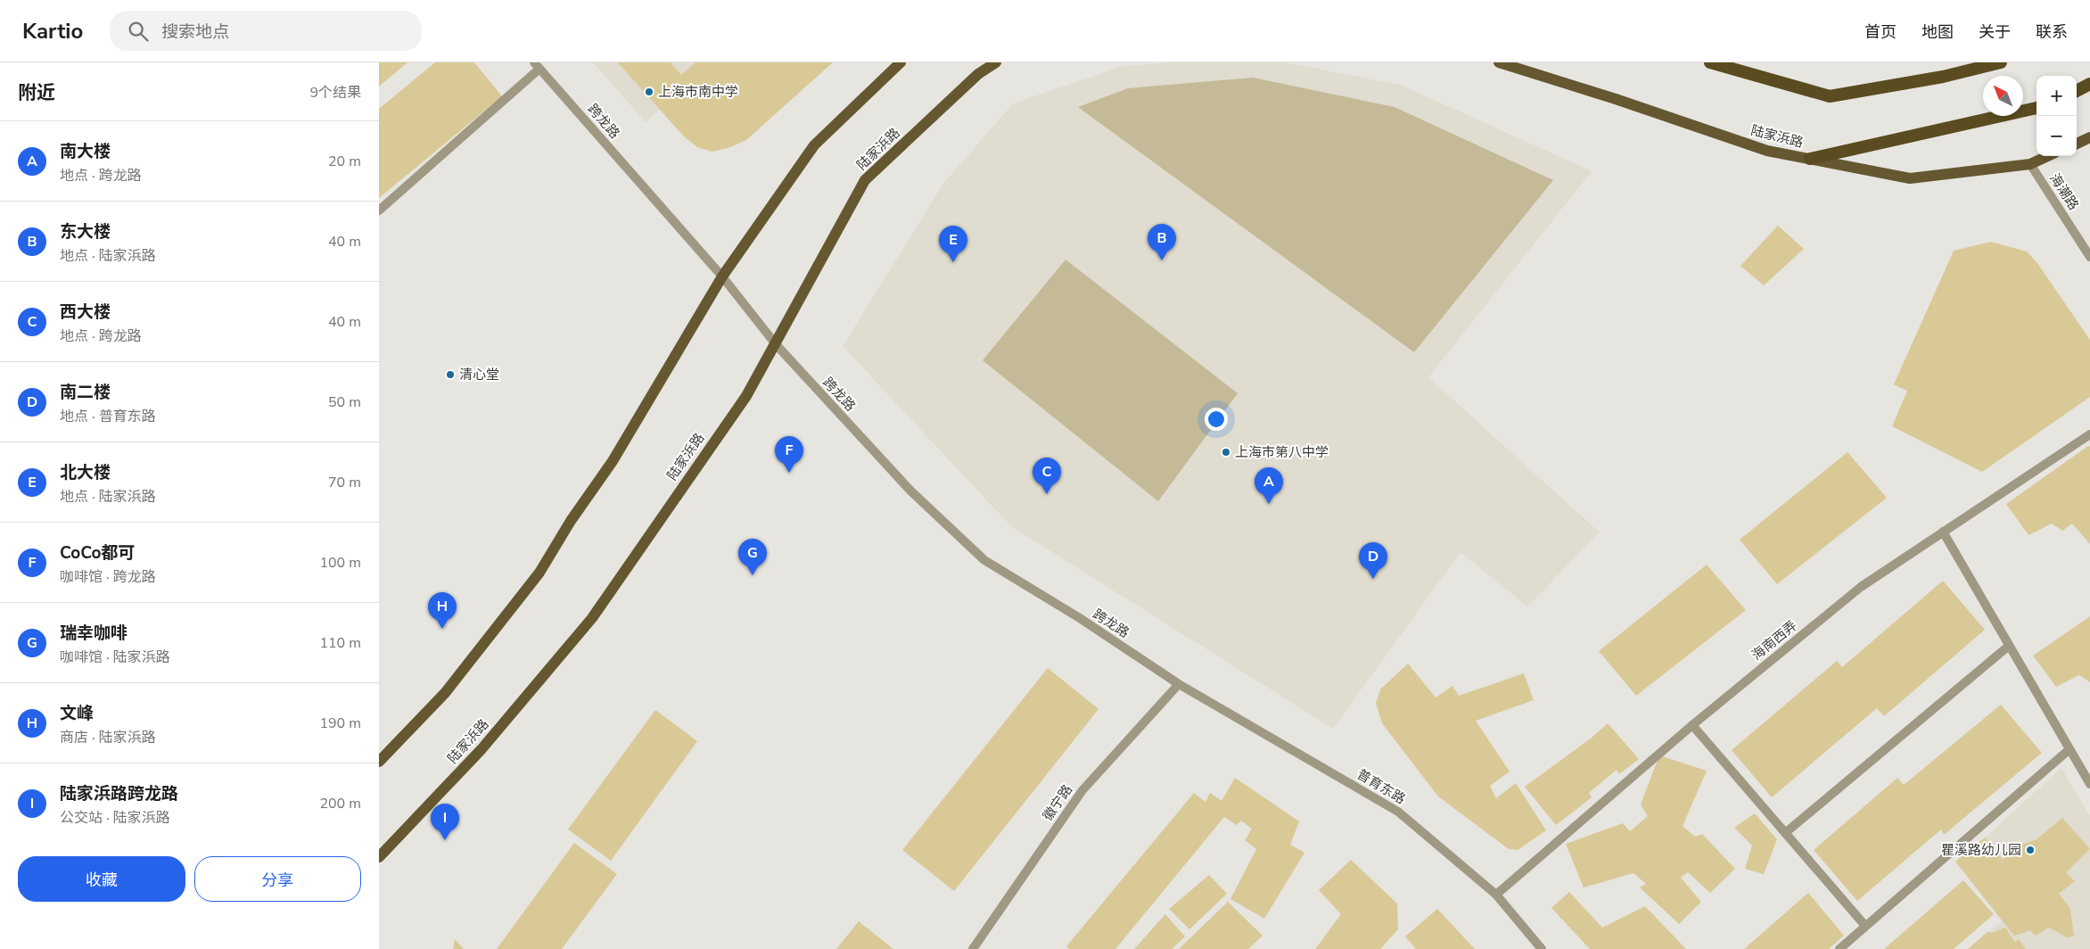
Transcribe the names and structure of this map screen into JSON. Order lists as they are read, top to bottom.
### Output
{
  "streets": {
    "main road": ["陆家浜路"],
    "street": [
      "跨龙路",
      "海潮路",
      "海南西弄",
      "普育东路",
      "徽宁路"
    ]
  },
  "crossings": [
    ["跨龙路", "陆家浜路"],
    ["跨龙路", "普育东路"],
    ["跨龙路", "徽宁路"],
    ["陆家浜路", "海潮路"],
    ["海南西弄", "普育东路"],
    ["普育东路", "徽宁路"]
  ],
  "places": [
    "上海市南中学",
    "清心堂",
    "上海市第八中学",
    "瞿溪路幼儿园"
  ],
  "north": "top left",
  "page": {
    "header": "Kartio",
    "search": "搜索地点",
    "nav": [
      "首页",
      "地图",
      "关于",
      "联系"
    ],
    "heading": ["附近", "9个结果"],
    "map_buttons": ["+", "−"],
    "list": [
      {
        "mark": "A",
        "name": "南大楼",
        "note": "地点 · 跨龙路",
        "value": "20 m"
      },
      {
        "mark": "B",
        "name": "东大楼",
        "note": "地点 · 陆家浜路",
        "value": "40 m"
      },
      {
        "mark": "C",
        "name": "西大楼",
        "note": "地点 · 跨龙路",
        "value": "40 m"
      },
      {
        "mark": "D",
        "name": "南二楼",
        "note": "地点 · 普育东路",
        "value": "50 m"
      },
      {
        "mark": "E",
        "name": "北大楼",
        "note": "地点 · 陆家浜路",
        "value": "70 m"
      },
      {
        "mark": "F",
        "name": "CoCo都可",
        "note": "咖啡馆 · 跨龙路",
        "value": "100 m"
      },
      {
        "mark": "G",
        "name": "瑞幸咖啡",
        "note": "咖啡馆 · 陆家浜路",
        "value": "110 m"
      },
      {
        "mark": "H",
        "name": "文峰",
        "note": "商店 · 陆家浜路",
        "value": "190 m"
      },
      {
        "mark": "I",
        "name": "陆家浜路跨龙路",
        "note": "公交站 · 陆家浜路",
        "value": "200 m"
      }
    ],
    "pins": [
      "B",
      "E",
      "F",
      "C",
      "A",
      "G",
      "D",
      "H",
      "I"
    ],
    "buttons": ["收藏", "分享"]
  }
}
